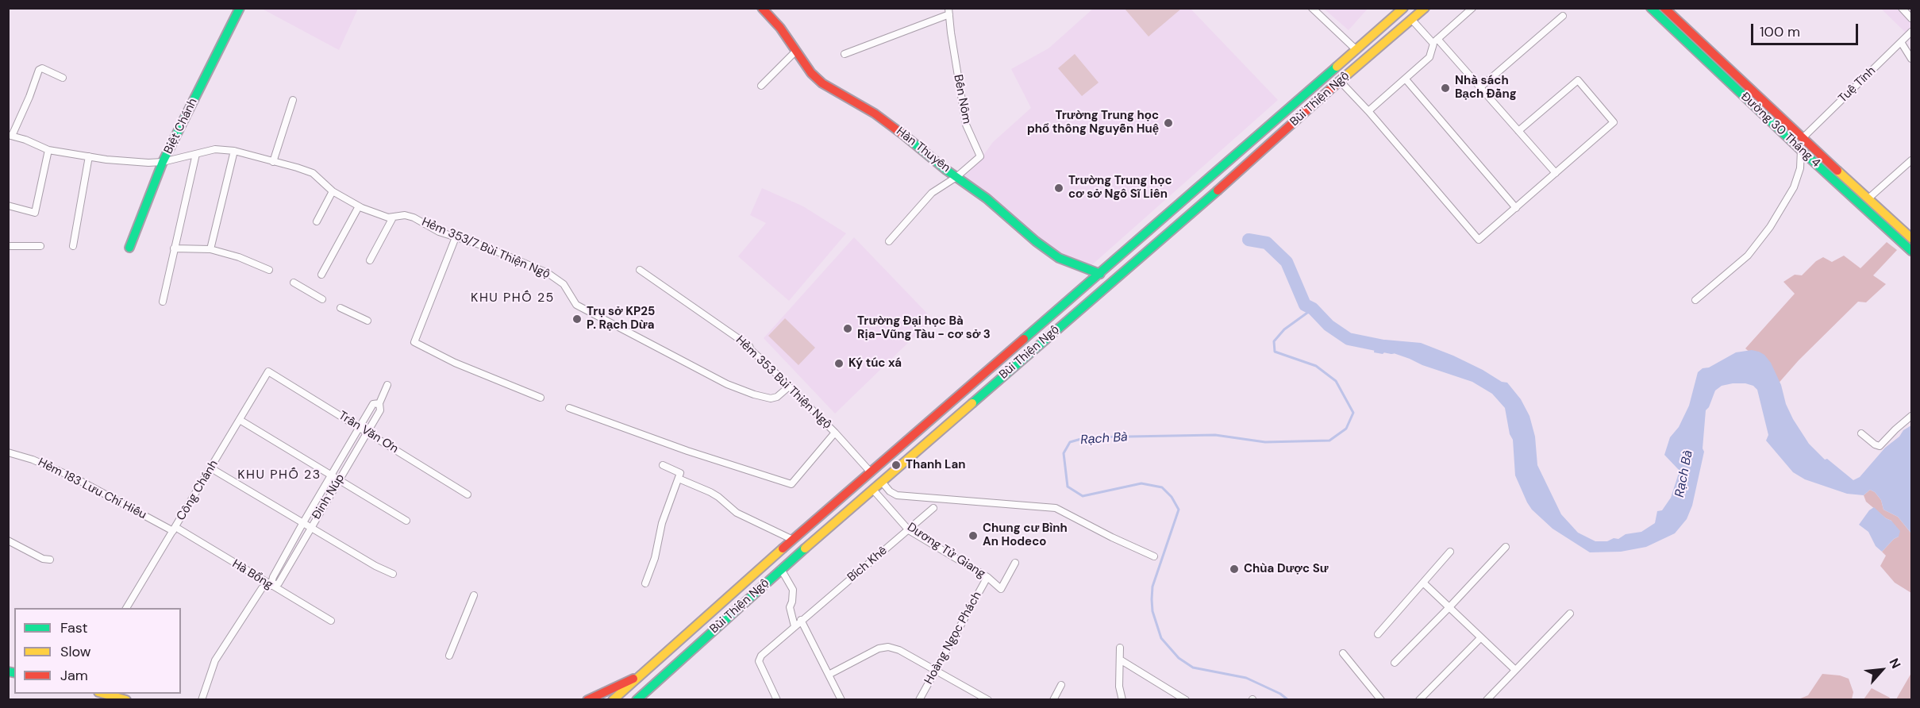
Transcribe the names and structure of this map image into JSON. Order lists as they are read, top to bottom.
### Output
{
  "streets": {
    "main road": [
      "Bùi Thiện Ngộ",
      "Biệt Chánh",
      "Đường 30 Tháng 4",
      "Hàn Thuyên"
    ],
    "street": [
      "Tuệ Tĩnh",
      "Bến Nôm",
      "Hẻm 353/7 Bùi Thiện Ngộ",
      "Hẻm 353 Bùi Thiện Ngộ",
      "Trần Văn Ơn",
      "Hẻm 183 Lưu Chí Hiếu",
      "Công Chánh",
      "Đinh Núp",
      "Dương Tử Giang",
      "Bích Khê",
      "Hà Bổng",
      "Hoàng Ngọc Phách"
    ]
  },
  "crossings": [
    ["Tuệ Tĩnh", "Đường 30 Tháng 4"],
    ["Bến Nôm", "Hàn Thuyên"],
    ["Bùi Thiện Ngộ", "Hàn Thuyên"],
    ["Bùi Thiện Ngộ", "Hẻm 353 Bùi Thiện Ngộ"],
    ["Bùi Thiện Ngộ", "Dương Tử Giang"],
    ["Biệt Chánh", "Hẻm 353/7 Bùi Thiện Ngộ"],
    ["Hẻm 353/7 Bùi Thiện Ngộ", "Hẻm 353 Bùi Thiện Ngộ"],
    ["Trần Văn Ơn", "Công Chánh"],
    ["Trần Văn Ơn", "Đinh Núp"],
    ["Hẻm 183 Lưu Chí Hiếu", "Công Chánh"],
    ["Hẻm 183 Lưu Chí Hiếu", "Hà Bổng"],
    ["Công Chánh", "Hà Bổng"],
    ["Đinh Núp", "Hà Bổng"],
    ["Dương Tử Giang", "Bích Khê"],
    ["Dương Tử Giang", "Hoàng Ngọc Phách"]
  ],
  "districts": ["KHU PHỐ 25", "KHU PHỐ 23"],
  "water": ["Rạch Bà"],
  "places": [
    "Nhà sách Bạch Đằng",
    "Trường Trung học phổ thông Nguyễn Huệ",
    "Trường Trung học cơ sở Ngô Sĩ Liên",
    "Trụ sở KP25 P. Rạch Dừa",
    "Trường Đại học Bà Rịa-Vũng Tàu - cơ sở 3",
    "Ký túc xá",
    "Thanh Lan",
    "Chung cư Bình An Hodeco",
    "Chùa Dược Sư"
  ],
  "legend": ["Fast", "Slow", "Jam"],
  "scale_bar": "100 m",
  "north": "top right"
}
